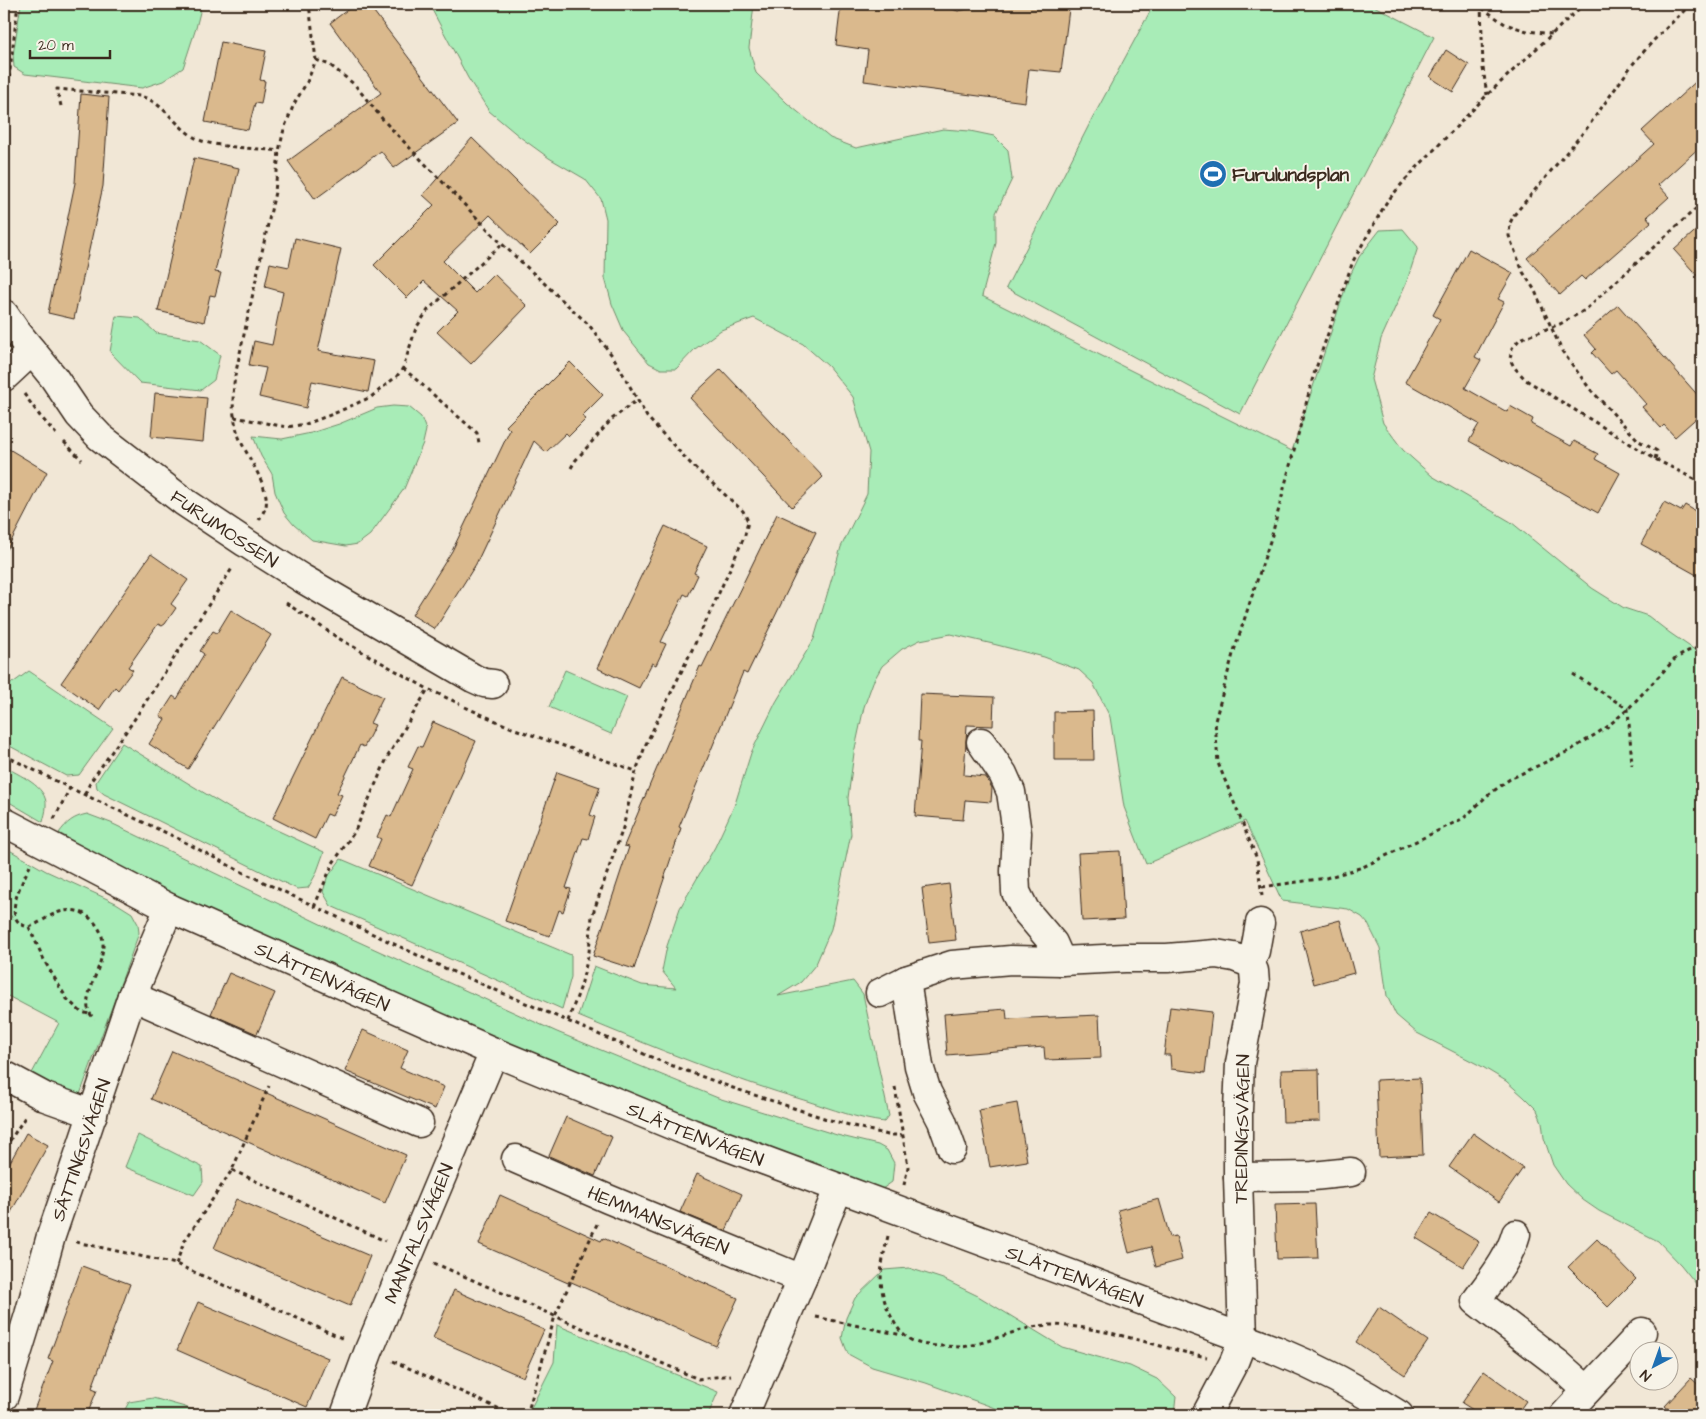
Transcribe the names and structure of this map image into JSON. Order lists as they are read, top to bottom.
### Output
{
  "streets": {
    "street": [
      "FURUMOSSEN",
      "SLÄTTENVÄGEN",
      "TREDINGSVÄGEN",
      "SÄTTINGSVÄGEN",
      "HEMMANSVÄGEN",
      "MANTALSVÄGEN"
    ]
  },
  "crossings": [
    ["SLÄTTENVÄGEN", "TREDINGSVÄGEN"],
    ["SLÄTTENVÄGEN", "SÄTTINGSVÄGEN"],
    ["SLÄTTENVÄGEN", "MANTALSVÄGEN"]
  ],
  "places": {
    "sports": ["Furulundsplan"]
  },
  "scale_bar": "20 m",
  "north": "bottom left"
}
